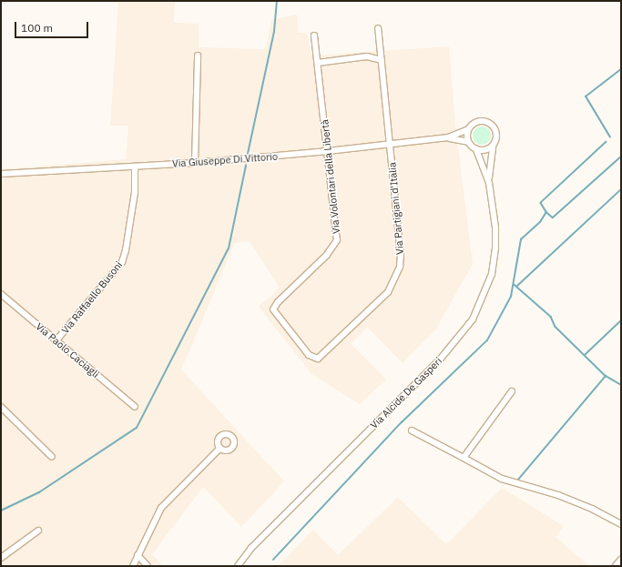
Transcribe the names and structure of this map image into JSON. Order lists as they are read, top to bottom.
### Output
{
  "streets": {
    "street": [
      "Via Giuseppe Di Vittorio",
      "Via Volontari della Libertà",
      "Via Partigiani d'Italia",
      "Via Raffaello Busoni",
      "Via Paolo Caciagli",
      "Via Alcide De Gasperi"
    ]
  },
  "crossings": [
    ["Via Giuseppe Di Vittorio", "Via Volontari della Libertà"],
    ["Via Giuseppe Di Vittorio", "Via Partigiani d'Italia"],
    ["Via Giuseppe Di Vittorio", "Via Raffaello Busoni"],
    ["Via Giuseppe Di Vittorio", "Via Alcide De Gasperi"],
    ["Via Volontari della Libertà", "Via Partigiani d'Italia"],
    ["Via Raffaello Busoni", "Via Paolo Caciagli"]
  ],
  "scale_bar": "100 m"
}
